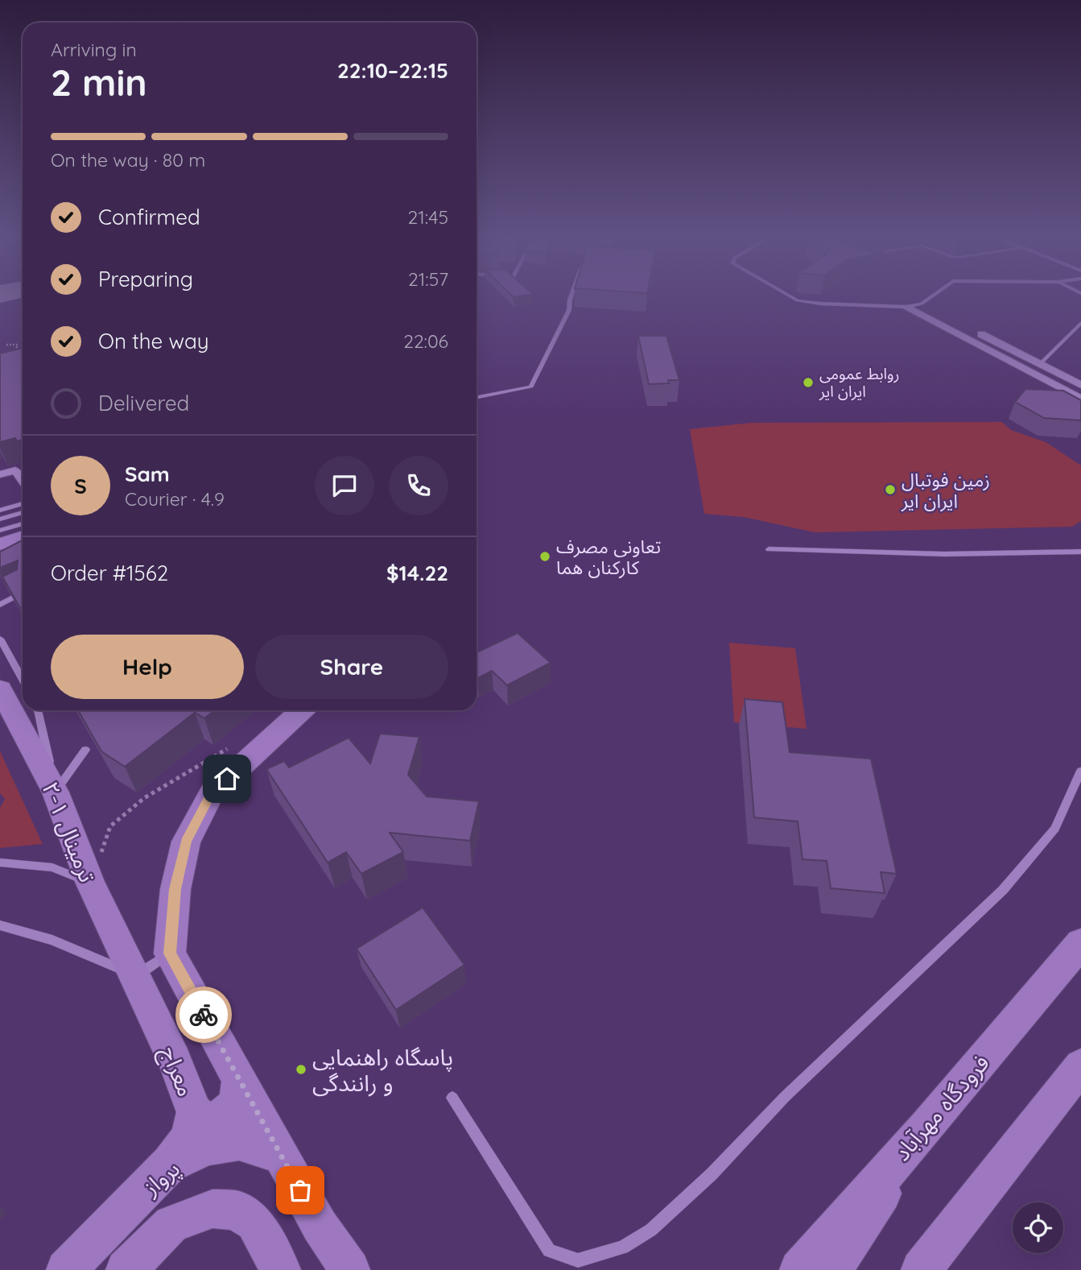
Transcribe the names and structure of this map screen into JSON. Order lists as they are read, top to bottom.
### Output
{
  "streets": {
    "main road": [
      "ترمینال ۱-۲",
      "معراج",
      "فرودگاه مهرآباد",
      "پرواز"
    ]
  },
  "crossings": [
    ["ترمینال ۱-۲", "معراج"],
    ["معراج", "پرواز"]
  ],
  "places": [
    "روابط عمومی ایران ایر",
    "زمین فوتبال ایران ایر",
    "تعاونی مصرف کارکنان هما",
    "پاسگاه راهنمایی و رانندگی"
  ],
  "page": {
    "heading": ["2 min", "Arriving in", "22:10–22:15"],
    "panel": [
      "Sam",
      "Courier · 4.9",
      "Order #1562",
      "$14.22"
    ],
    "bar": "On the way · 80 m",
    "list": [
      ["Confirmed", "21:45"],
      ["Preparing", "21:57"],
      ["On the way", "22:06"],
      "Delivered"
    ],
    "round": "S",
    "buttons": ["Help", "Share"]
  }
}
